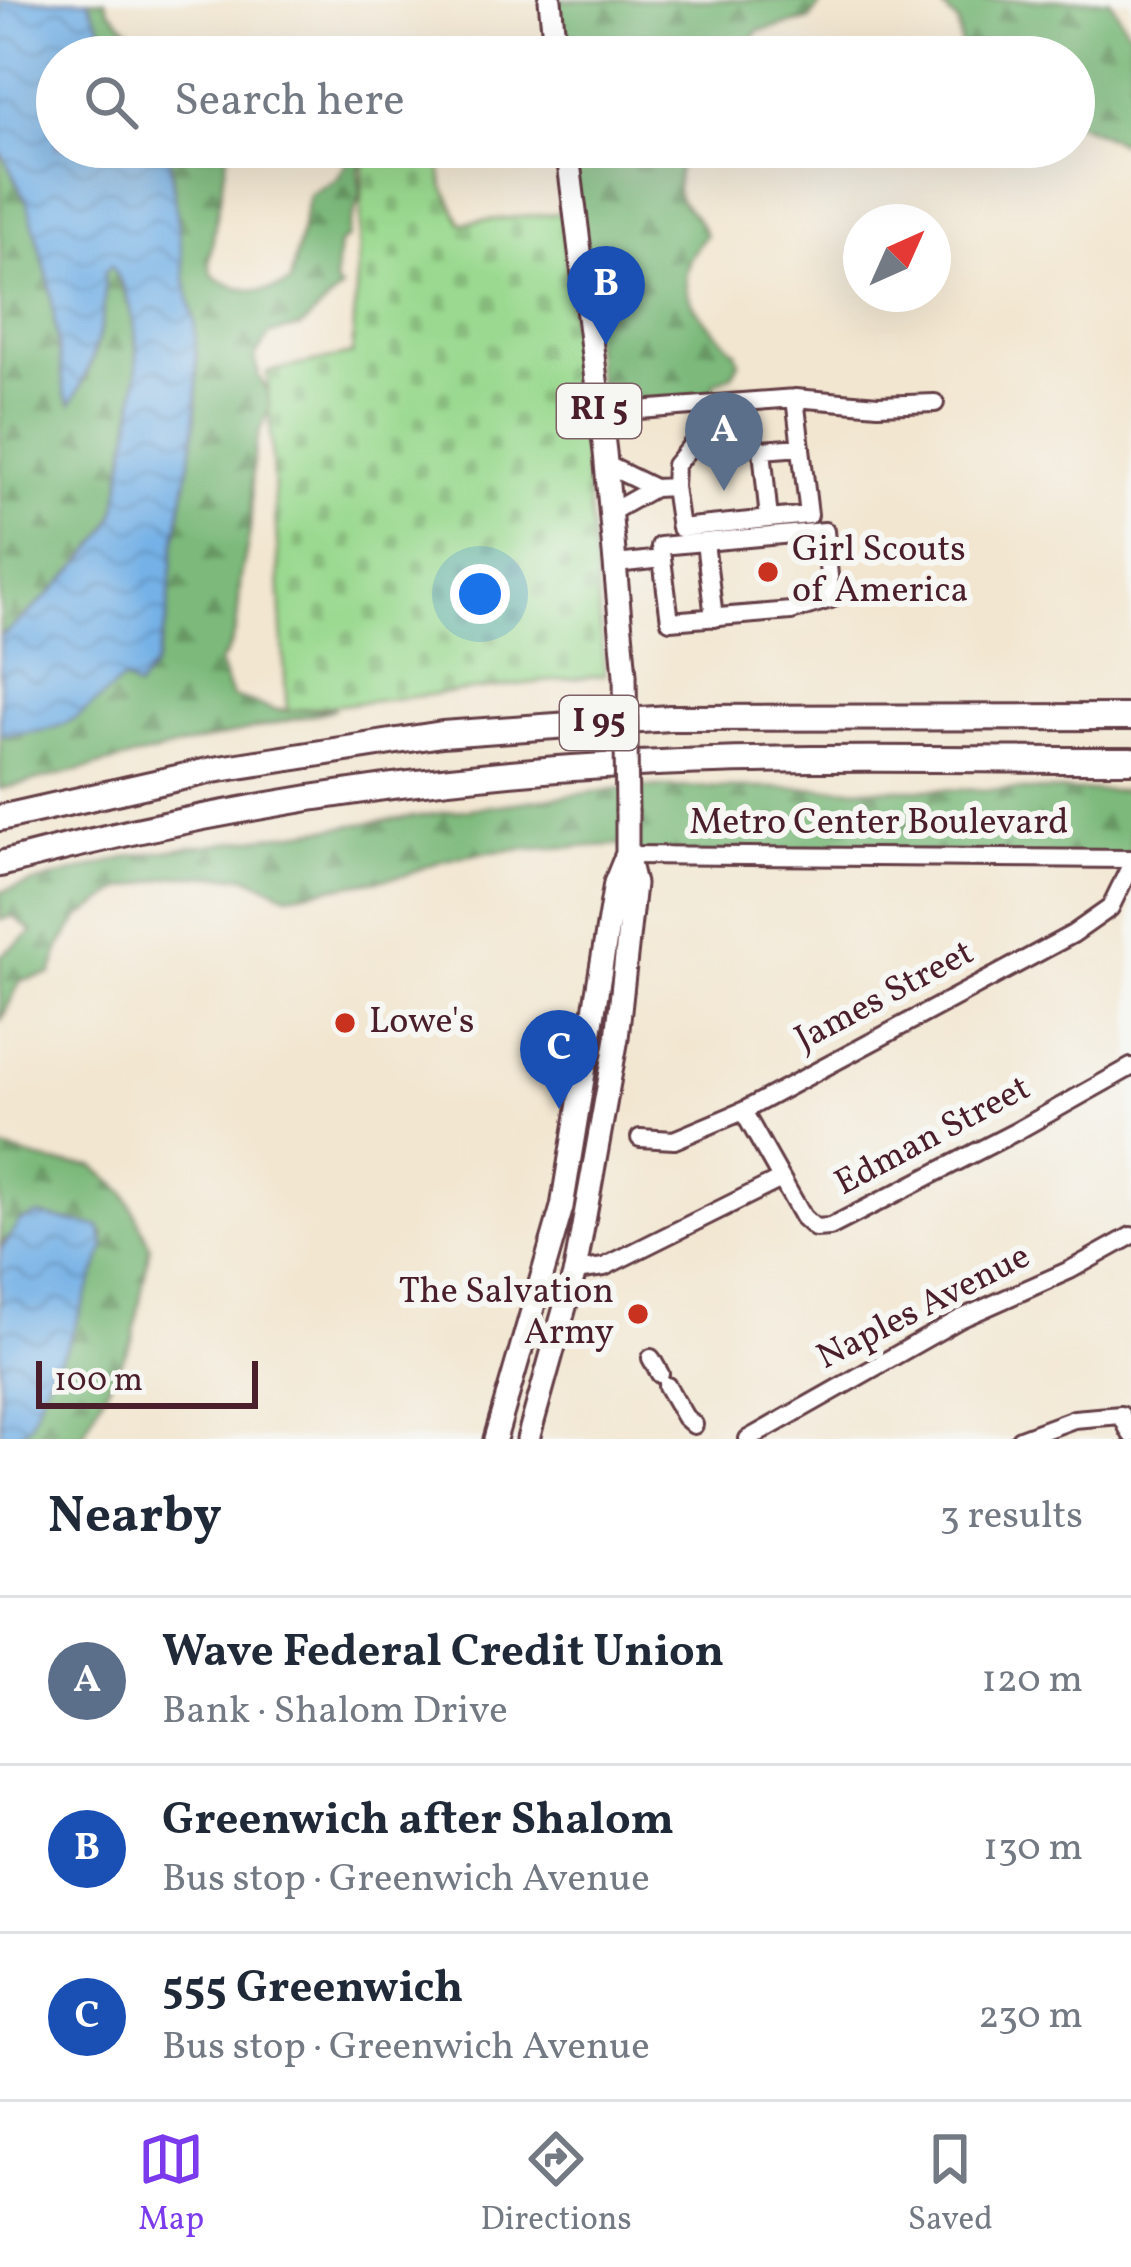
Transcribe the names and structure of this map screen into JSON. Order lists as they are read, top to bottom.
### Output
{
  "streets": {
    "highway": ["I 95"],
    "main road": ["RI 5"],
    "street": [
      "Metro Center Boulevard",
      "James Street",
      "Edman Street",
      "Naples Avenue"
    ]
  },
  "crossings": [
    ["RI 5", "Metro Center Boulevard"],
    ["Metro Center Boulevard", "James Street"],
    ["James Street", "Edman Street"]
  ],
  "places": ["Girl Scouts of America", "Lowe's", "The Salvation Army"],
  "scale_bar": "100 m",
  "north": "top right",
  "page": {
    "search": "Search here",
    "pins": ["B", "A", "C"],
    "scale": "100 m",
    "heading": ["Nearby", "3 results"],
    "list": [
      {
        "mark": "A",
        "name": "Wave Federal Credit Union",
        "note": "Bank · Shalom Drive",
        "value": "120 m"
      },
      {
        "mark": "B",
        "name": "Greenwich after Shalom",
        "note": "Bus stop · Greenwich Avenue",
        "value": "130 m"
      },
      {
        "mark": "C",
        "name": "555 Greenwich",
        "note": "Bus stop · Greenwich Avenue",
        "value": "230 m"
      }
    ],
    "nav": ["Map", "Directions", "Saved"]
  }
}
